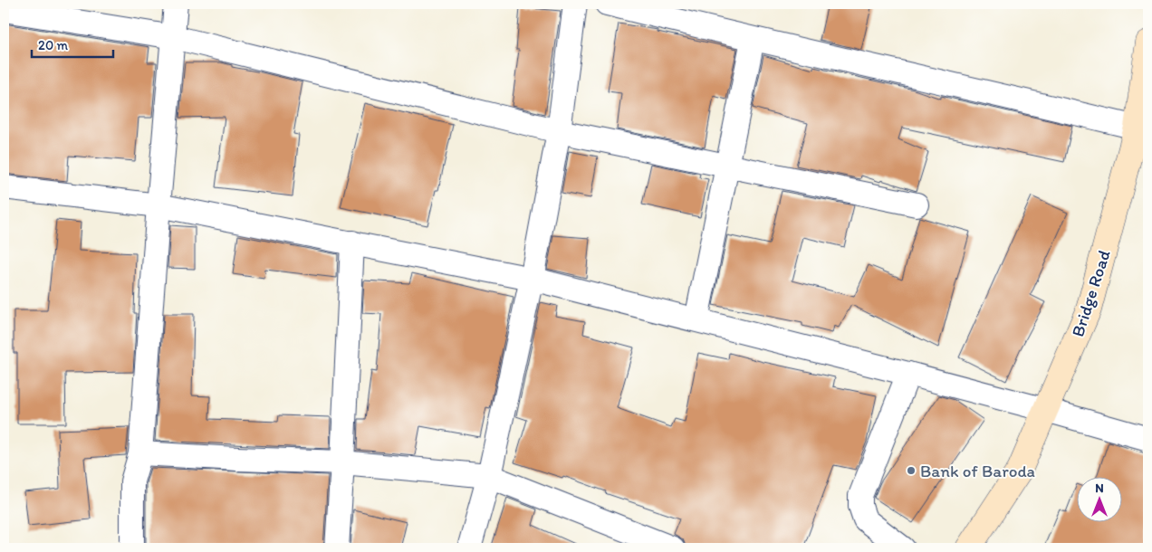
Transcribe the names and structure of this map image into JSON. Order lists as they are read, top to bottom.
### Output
{
  "streets": {
    "street": ["Bridge Road"]
  },
  "places": ["Bank of Baroda"],
  "scale_bar": "20 m",
  "north": "top"
}
